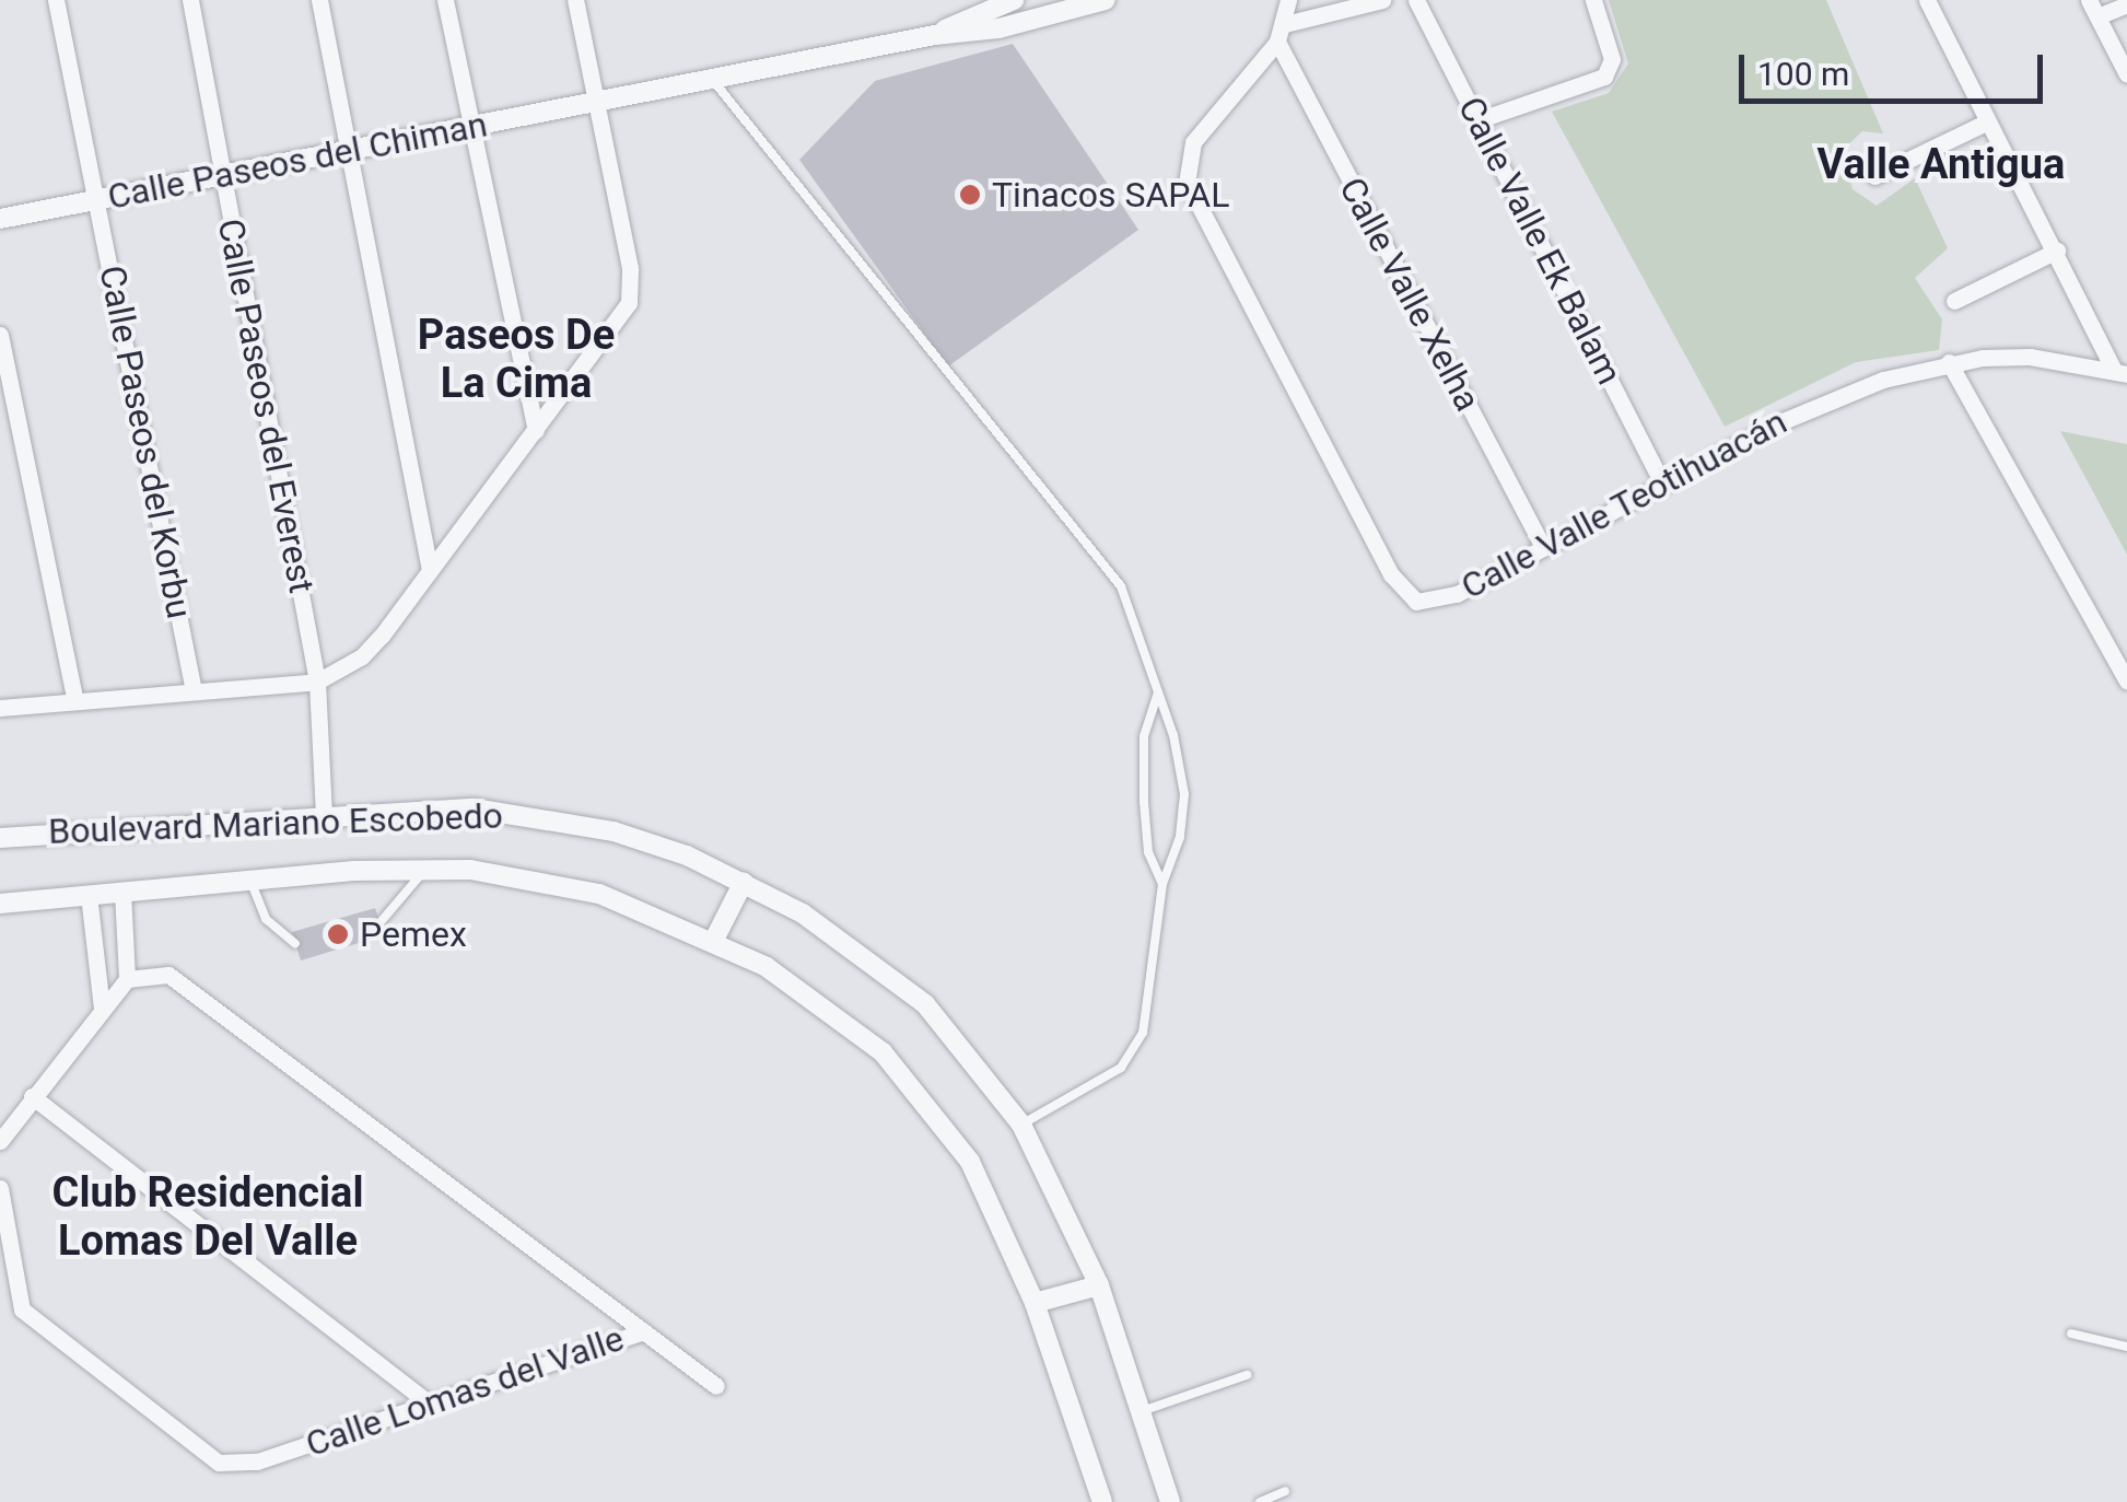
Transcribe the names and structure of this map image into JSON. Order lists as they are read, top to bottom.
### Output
{
  "streets": {
    "street": [
      "Calle Paseos del Chiman",
      "Calle Valle Ek Balam",
      "Calle Valle Xelha",
      "Calle Paseos del Everest",
      "Calle Paseos del Korbu",
      "Calle Valle Teotihuacán",
      "Boulevard Mariano Escobedo",
      "Calle Lomas del Valle"
    ]
  },
  "crossings": [
    ["Calle Paseos del Chiman", "Calle Paseos del Everest"],
    ["Calle Paseos del Chiman", "Calle Paseos del Korbu"],
    ["Calle Valle Ek Balam", "Calle Valle Teotihuacán"],
    ["Calle Valle Xelha", "Calle Valle Teotihuacán"],
    ["Calle Paseos del Everest", "Boulevard Mariano Escobedo"]
  ],
  "districts": ["Valle Antigua", "Paseos De La Cima", "Club Residencial Lomas Del Valle"],
  "places": ["Tinacos SAPAL", "Pemex"],
  "scale_bar": "100 m"
}
